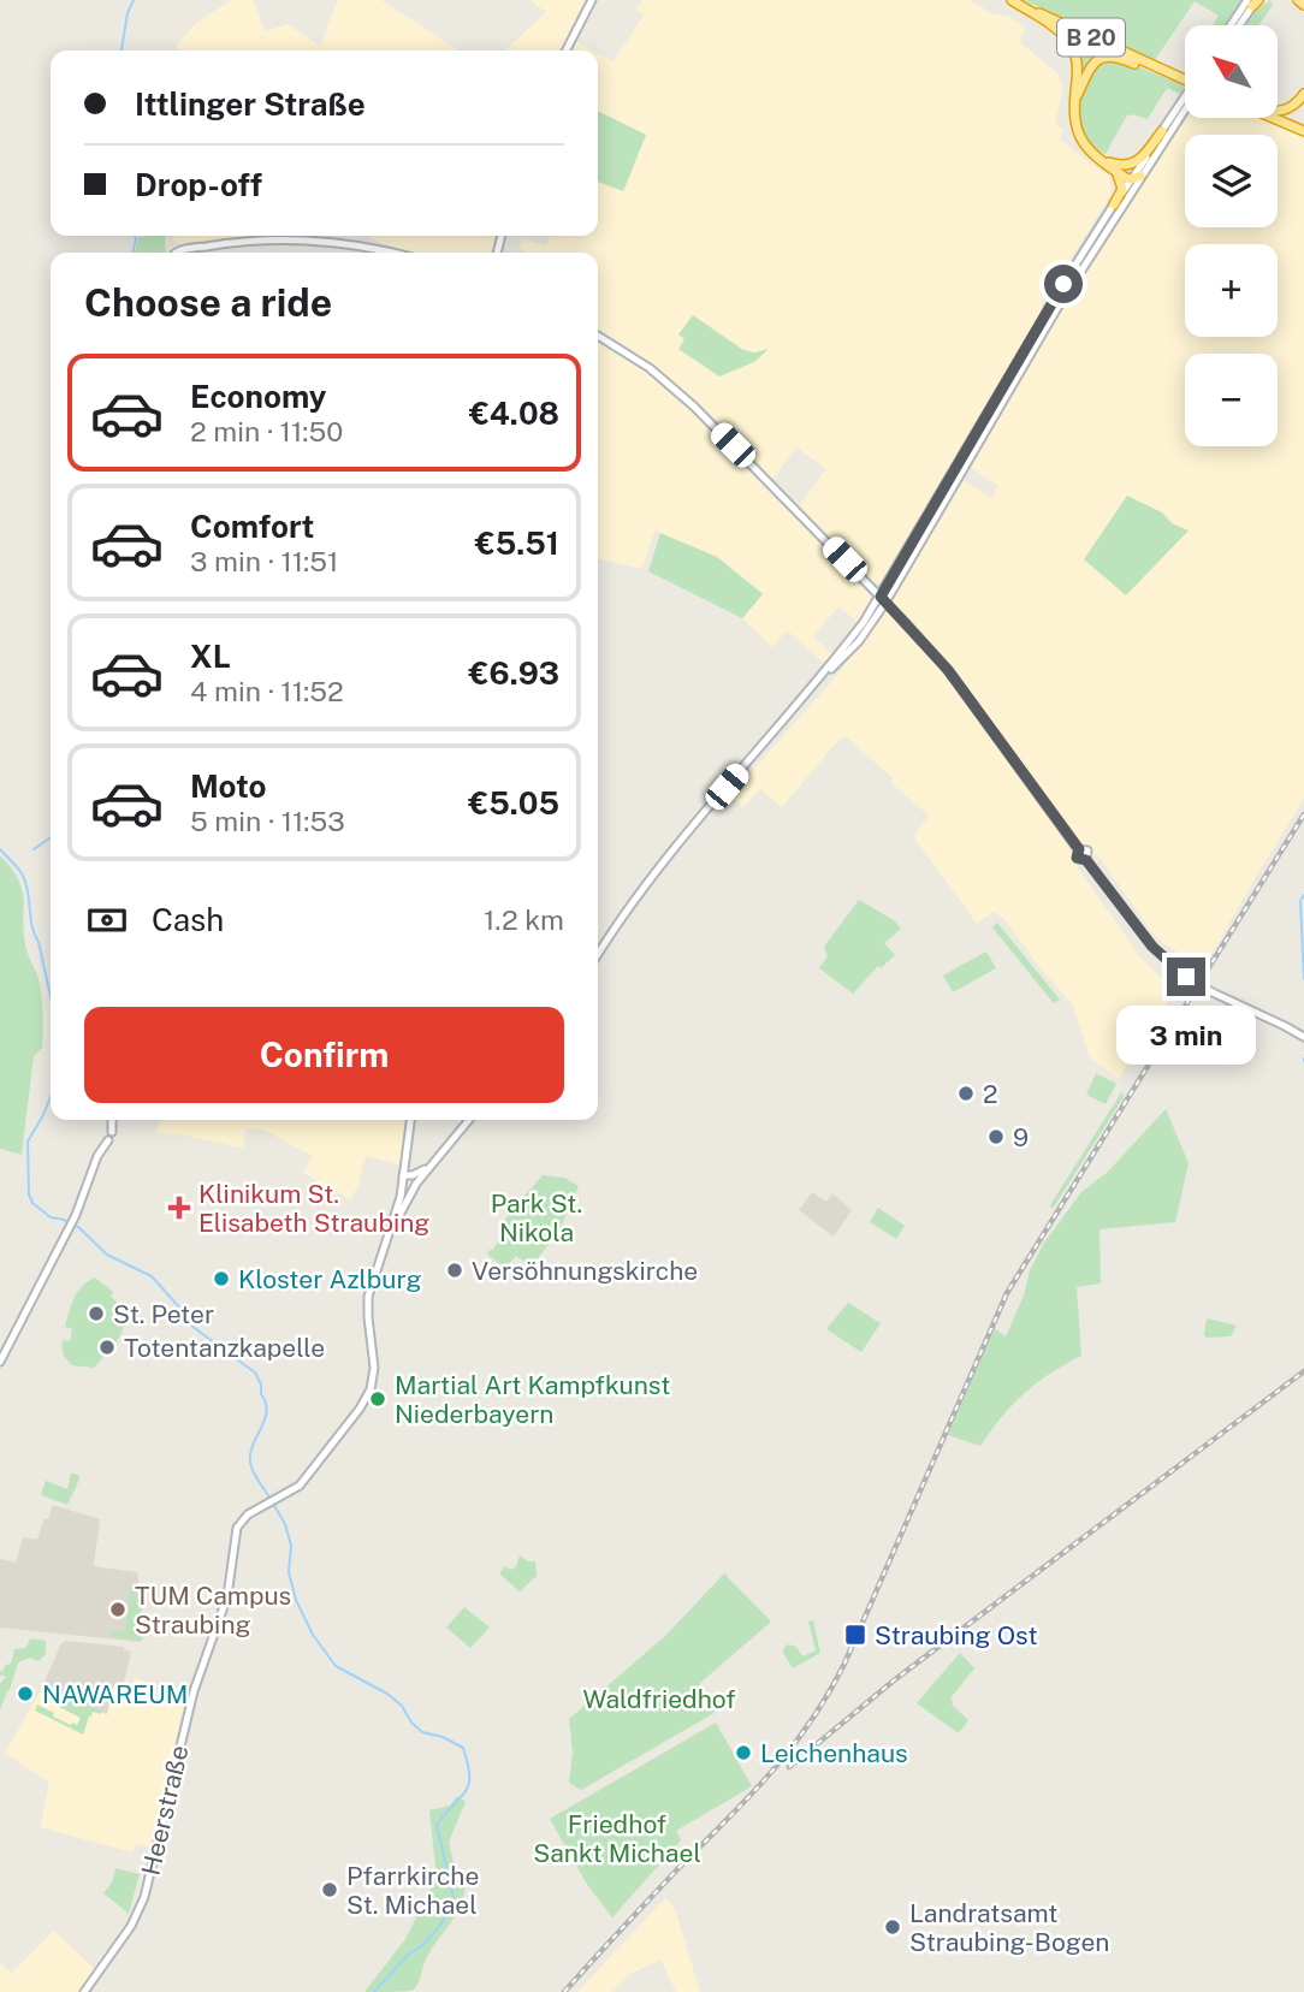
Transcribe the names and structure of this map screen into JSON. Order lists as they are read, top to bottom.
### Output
{
  "streets": {
    "highway": ["B 20"],
    "street": ["Heerstraße"]
  },
  "parks": ["Park St. Nikola", "Waldfriedhof", "Friedhof Sankt Michael"],
  "places": {
    "other": [
      "2",
      "9",
      "Versöhnungskirche",
      "Kloster Azlburg",
      "St. Peter",
      "Totentanzkapelle",
      "Martial Art Kampfkunst Niederbayern",
      "TUM Campus Straubing",
      "NAWAREUM",
      "Leichenhaus",
      "Pfarrkirche St. Michael",
      "Landratsamt Straubing-Bogen"
    ],
    "health": ["Klinikum St. Elisabeth Straubing"],
    "transit": ["Straubing Ost"]
  },
  "north": "top left",
  "page": {
    "map_buttons": ["+", "−"],
    "banner": ["Ittlinger Straße", "Drop-off"],
    "heading": "Choose a ride",
    "list": [
      {
        "name": "Economy",
        "note": "2 min · 11:50",
        "value": "€4.08"
      },
      {
        "name": "Comfort",
        "note": "3 min · 11:51",
        "value": "€5.51"
      },
      {
        "name": "XL",
        "note": "4 min · 11:52",
        "value": "€6.93"
      },
      {
        "name": "Moto",
        "note": "5 min · 11:53",
        "value": "€5.05"
      }
    ],
    "pay": ["Cash", "1.2 km"],
    "buttons": "Confirm",
    "bubble": "3 min"
  }
}
